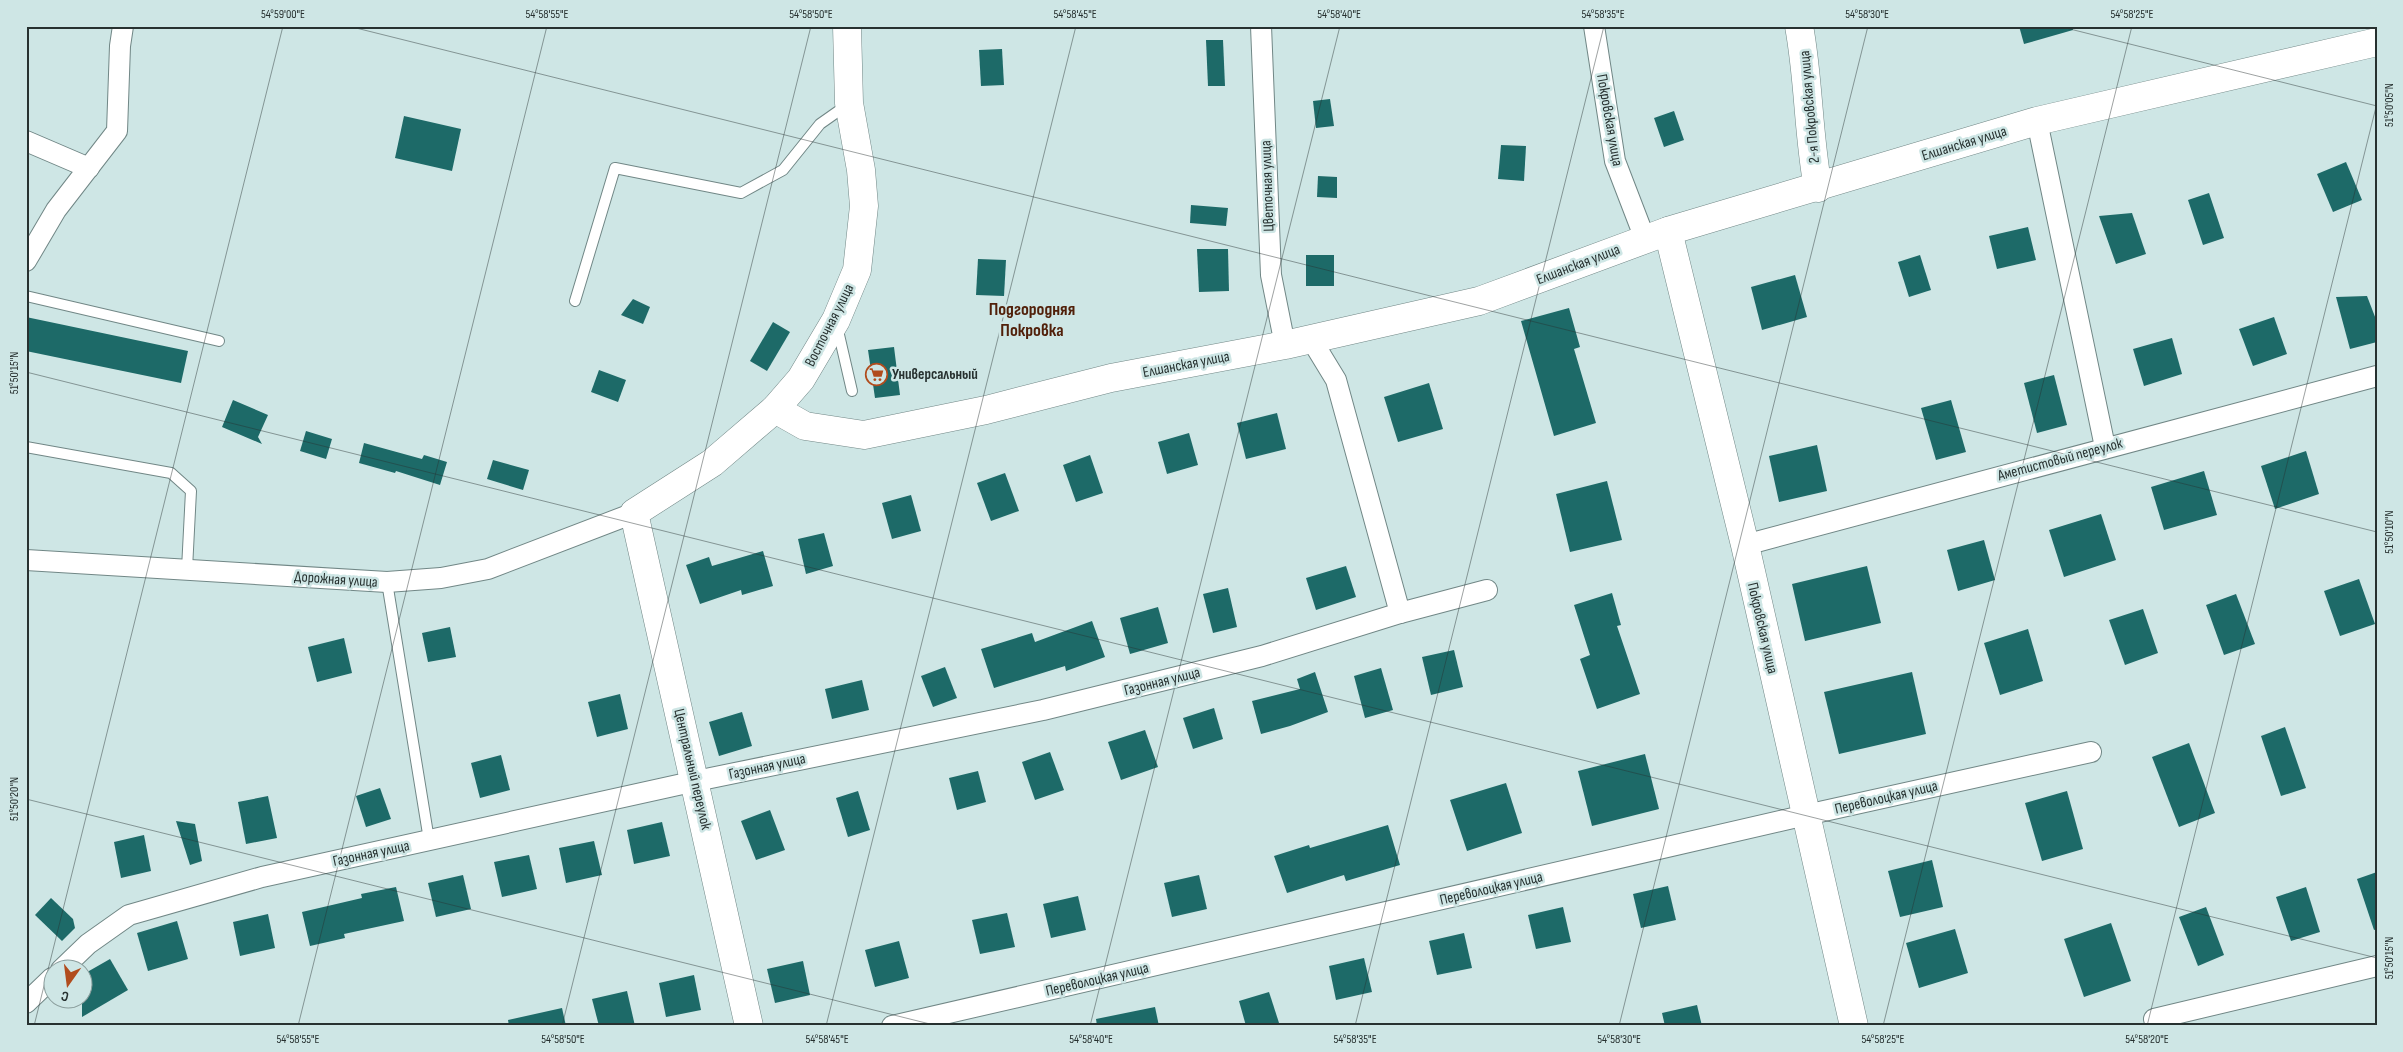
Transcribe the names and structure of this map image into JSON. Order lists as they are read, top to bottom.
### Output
{
  "streets": {
    "street": [
      "2-я Покровская улица",
      "Покровская улица",
      "Елшанская улица",
      "Цветочная улица",
      "Восточная улица",
      "Аметистовый переулок",
      "Дорожная улица",
      "Газонная улица",
      "Центральный переулок",
      "Переволоцкая улица"
    ]
  },
  "crossings": [
    ["2-я Покровская улица", "Елшанская улица"],
    ["Покровская улица", "Елшанская улица"],
    ["Покровская улица", "Аметистовый переулок"],
    ["Покровская улица", "Переволоцкая улица"],
    ["Елшанская улица", "Цветочная улица"],
    ["Елшанская улица", "Восточная улица"],
    ["Восточная улица", "Дорожная улица"],
    ["Восточная улица", "Центральный переулок"],
    ["Дорожная улица", "Центральный переулок"],
    ["Газонная улица", "Центральный переулок"]
  ],
  "districts": ["Подгородняя Покровка"],
  "places": {
    "supermarket": ["Универсальный"]
  },
  "north": "bottom",
  "coordinates": [
    "54°59'00\"E",
    "54°58'55\"E",
    "54°58'50\"E",
    "54°58'45\"E",
    "54°58'40\"E",
    "54°58'35\"E",
    "54°58'30\"E",
    "54°58'25\"E",
    "51°50'05\"N",
    "51°50'15\"N",
    "51°50'10\"N",
    "51°50'20\"N",
    "54°58'20\"E"
  ]
}
